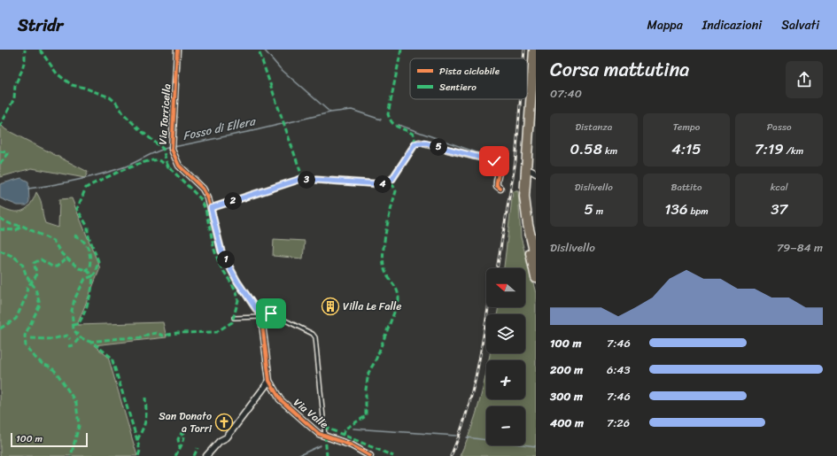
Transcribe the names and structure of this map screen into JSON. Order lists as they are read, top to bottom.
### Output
{
  "streets": {
    "street": ["Via Torricella", "Via Valle"]
  },
  "water": ["Fosso di Ellera"],
  "places": {
    "building": ["Villa Le Falle"],
    "church": ["San Donato a Torri"]
  },
  "legend": ["Pista ciclabile", "Sentiero"],
  "scale_bar": "100 m",
  "north": "left",
  "page": {
    "header": "Stridr",
    "nav": ["Mappa", "Indicazioni", "Salvati"],
    "heading": ["Corsa mattutina", "07:40"],
    "stats": [
      ["Distanza", "0.58 km"],
      ["Tempo", "4:15"],
      ["Passo", "7:19 /km"],
      ["Dislivello", "5 m"],
      ["Battito", "136 bpm"],
      ["kcal", "37"]
    ],
    "pins": [
      "5",
      "3",
      "4",
      "2",
      "1"
    ],
    "chart": ["Dislivello", "79–84 m"],
    "map_buttons": ["+", "−"],
    "list": [
      {
        "name": "100 m",
        "note": "7:46"
      },
      {
        "name": "200 m",
        "note": "6:43"
      },
      {
        "name": "300 m",
        "note": "7:46"
      },
      {
        "name": "400 m",
        "note": "7:26"
      }
    ],
    "scale": "100 m"
  }
}
